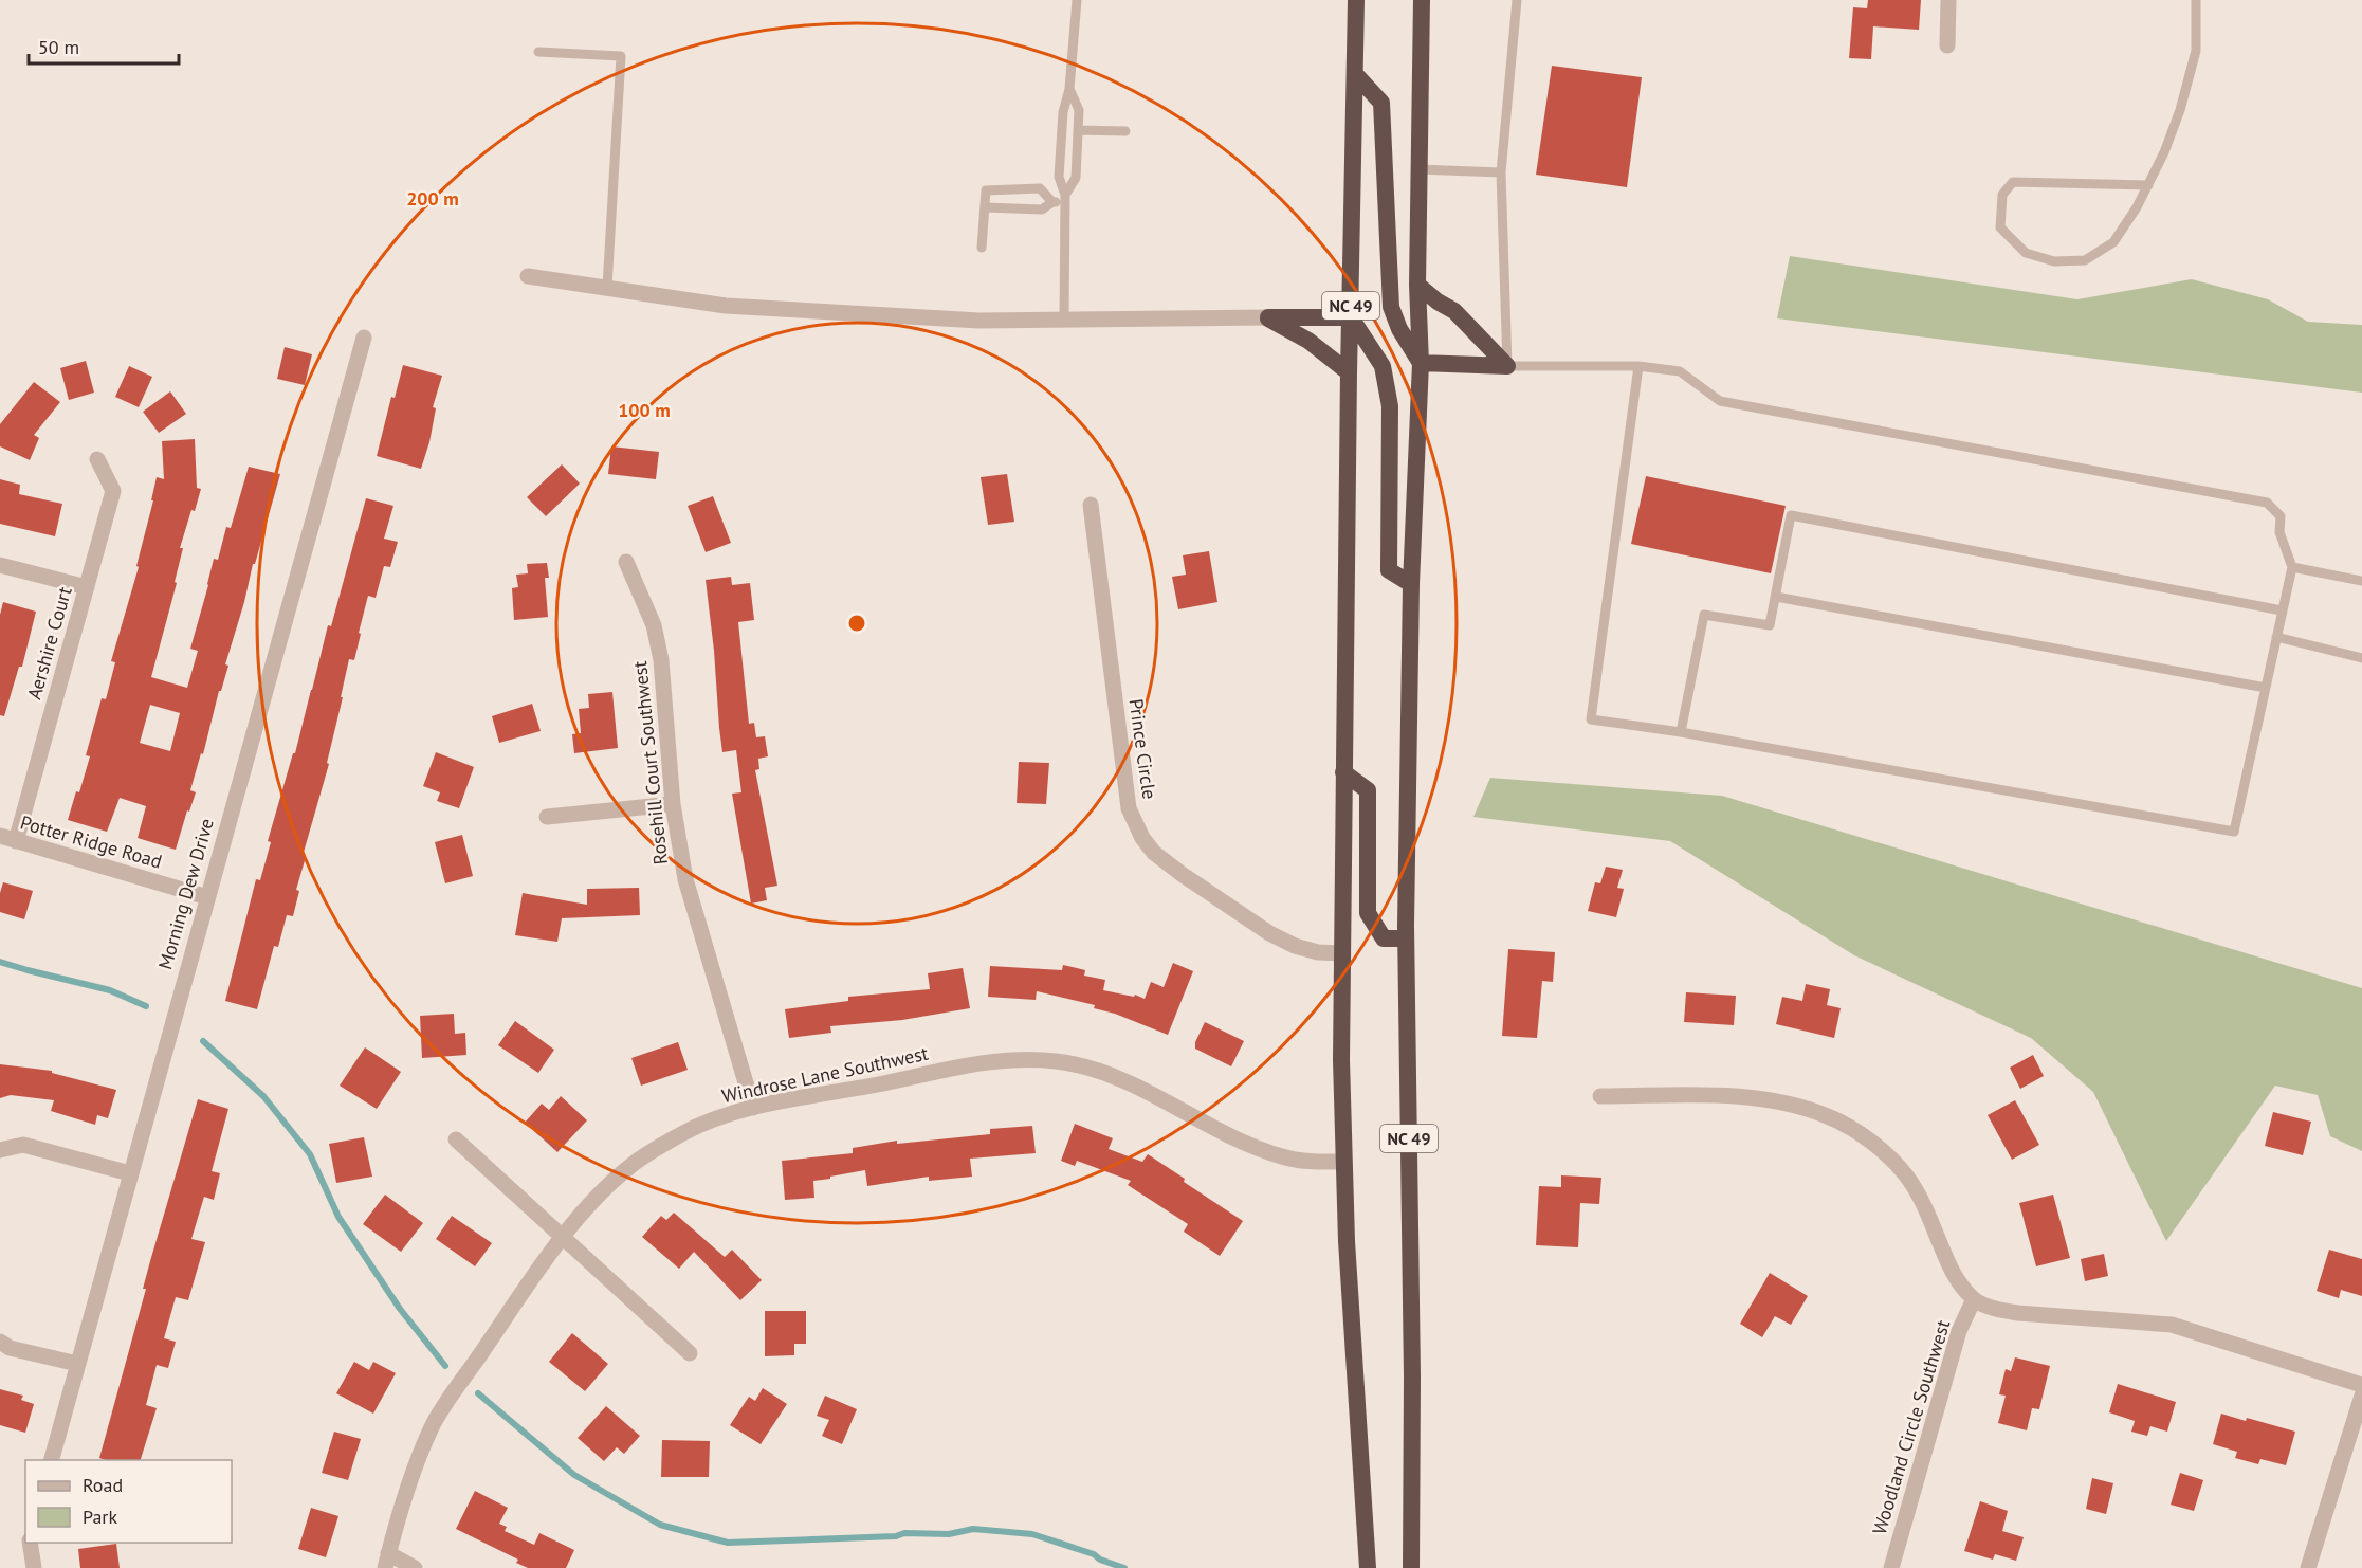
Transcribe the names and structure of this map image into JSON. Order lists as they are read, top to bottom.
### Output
{
  "streets": {
    "highway": ["NC 49"],
    "street": [
      "Aershire Court",
      "Prince Circle",
      "Rosehill Court Southwest",
      "Potter Ridge Road",
      "Morning Dew Drive",
      "Windrose Lane Southwest",
      "Woodland Circle Southwest"
    ]
  },
  "crossings": [
    ["NC 49", "Prince Circle"],
    ["NC 49", "Windrose Lane Southwest"],
    ["Aershire Court", "Potter Ridge Road"],
    ["Rosehill Court Southwest", "Windrose Lane Southwest"],
    ["Potter Ridge Road", "Morning Dew Drive"]
  ],
  "legend": ["Road", "Park"],
  "scale_bar": "50 m",
  "rings": ["200 m", "100 m"]
}
